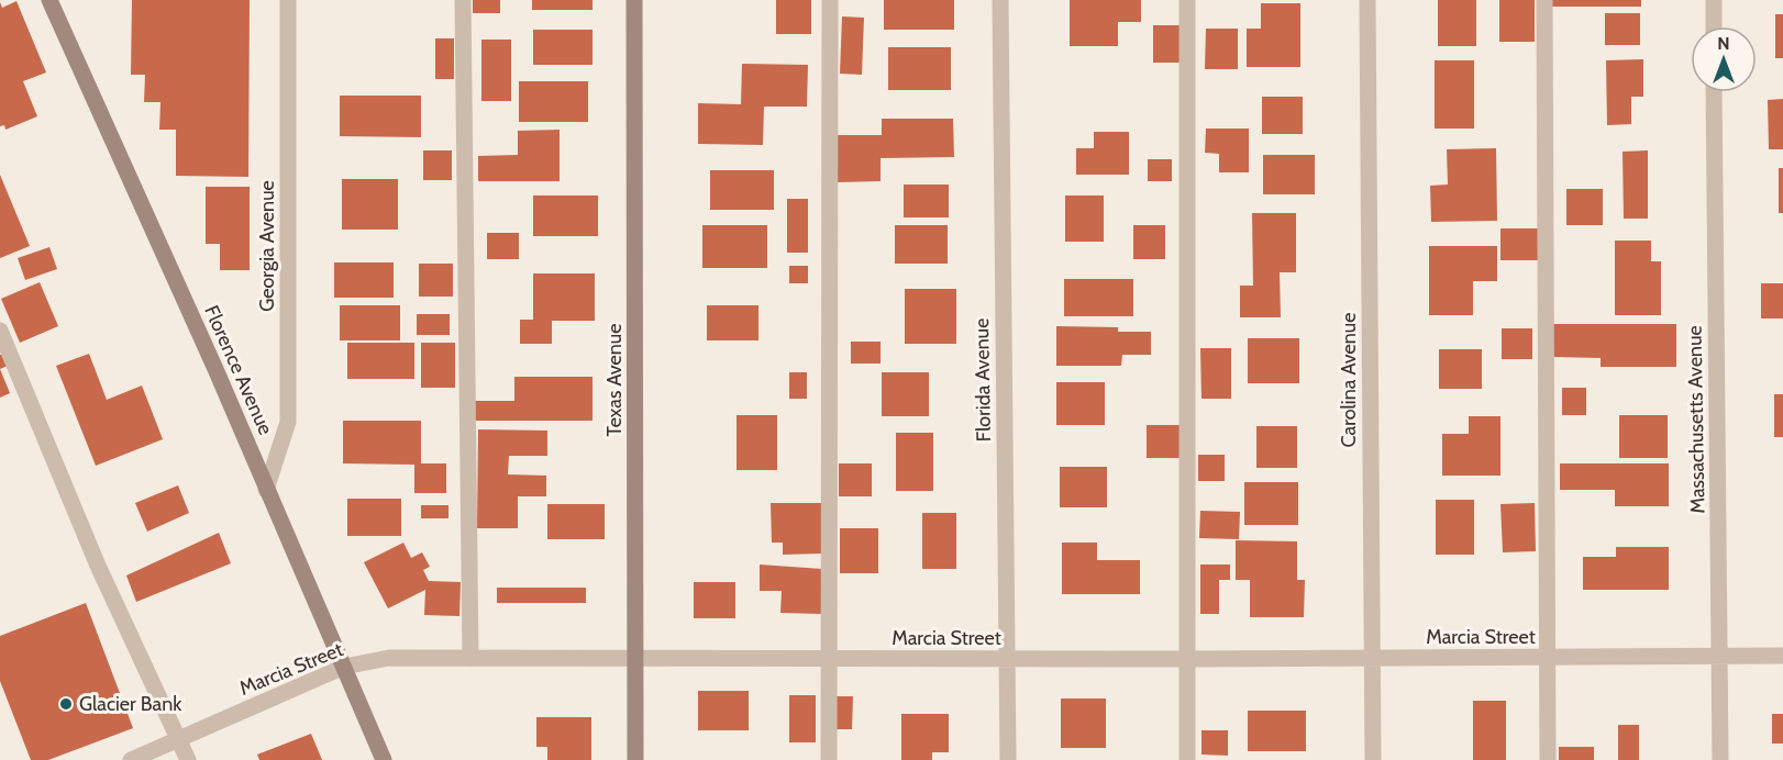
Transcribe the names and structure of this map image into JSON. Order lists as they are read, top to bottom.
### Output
{
  "streets": {
    "street": [
      "Georgia Avenue",
      "Florence Avenue",
      "Texas Avenue",
      "Florida Avenue",
      "Carolina Avenue",
      "Massachusetts Avenue",
      "Marcia Street"
    ]
  },
  "crossings": [
    ["Georgia Avenue", "Florence Avenue"],
    ["Florence Avenue", "Marcia Street"],
    ["Texas Avenue", "Marcia Street"],
    ["Florida Avenue", "Marcia Street"],
    ["Carolina Avenue", "Marcia Street"],
    ["Massachusetts Avenue", "Marcia Street"]
  ],
  "places": ["Glacier Bank"],
  "north": "top"
}
